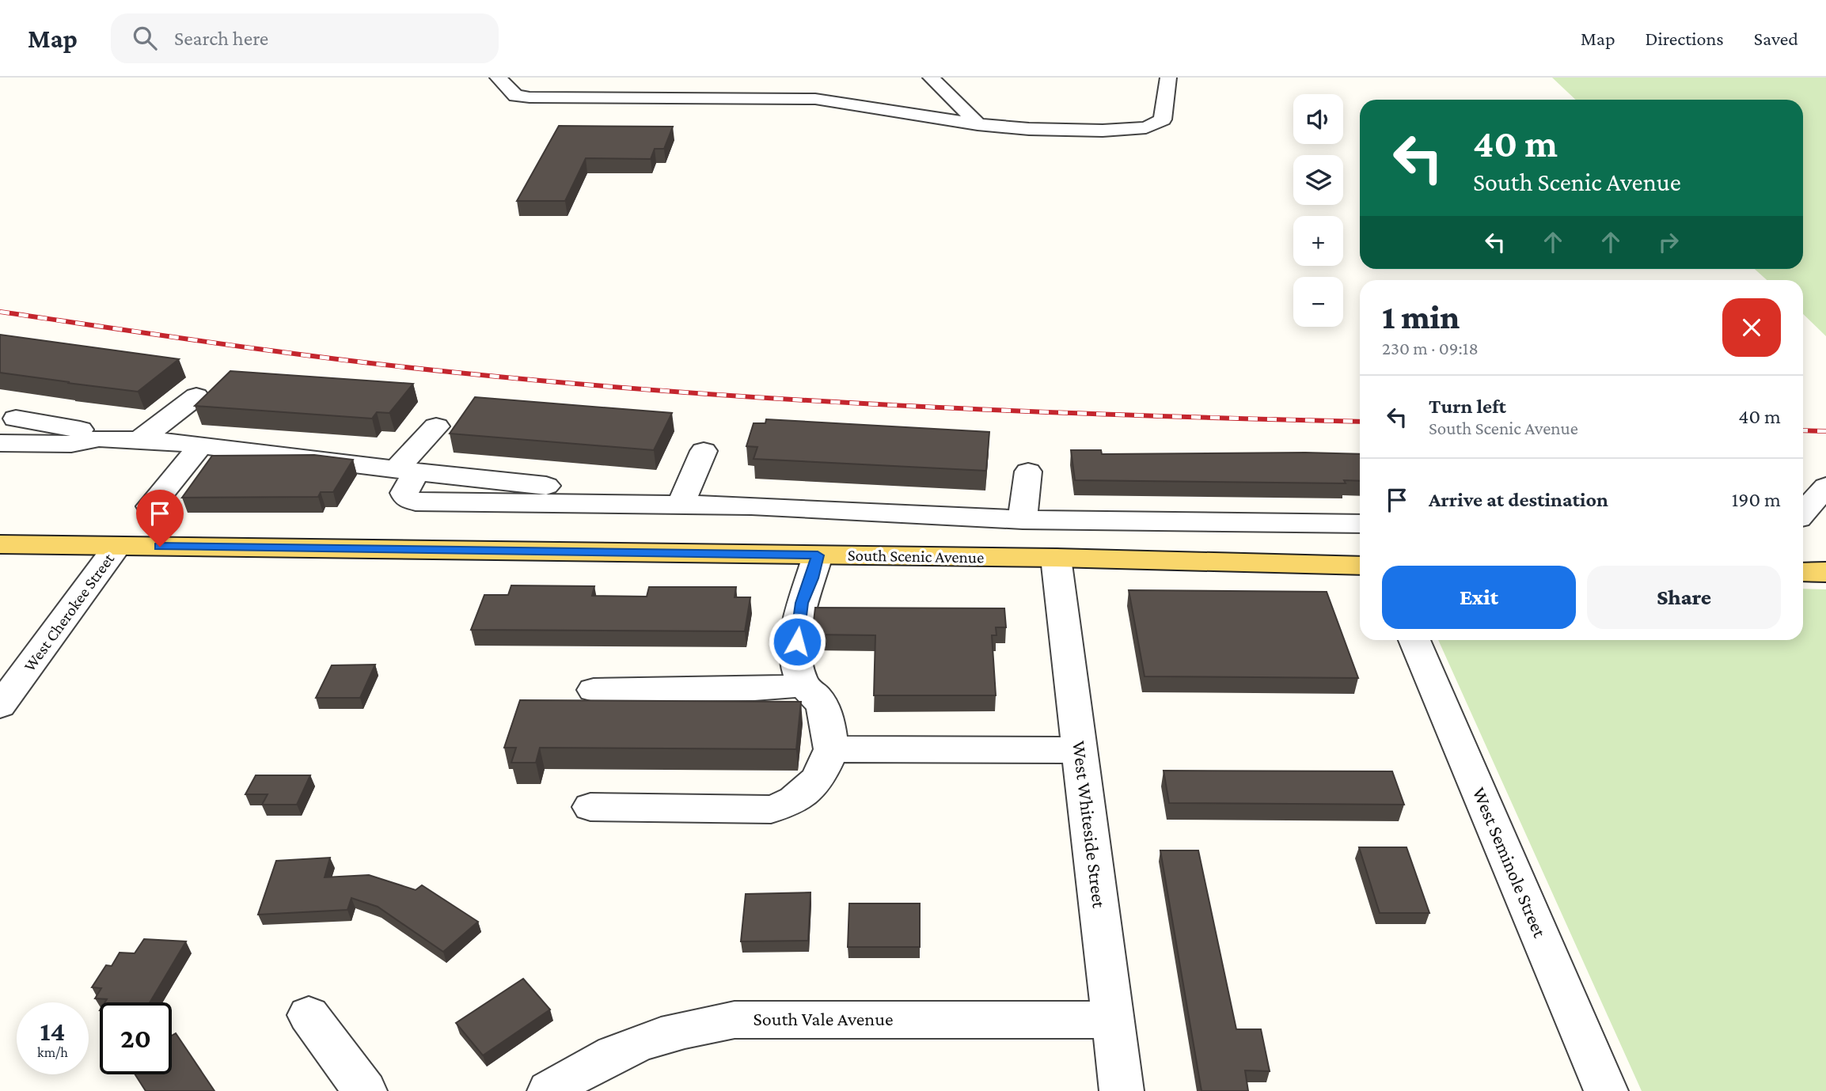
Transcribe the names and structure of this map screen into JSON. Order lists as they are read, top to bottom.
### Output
{
  "streets": {
    "main road": ["South Scenic Avenue"],
    "street": [
      "West Cherokee Street",
      "West Whiteside Street",
      "West Seminole Street",
      "South Vale Avenue"
    ]
  },
  "crossings": [
    ["South Scenic Avenue", "West Cherokee Street"],
    ["South Scenic Avenue", "West Whiteside Street"],
    ["West Whiteside Street", "South Vale Avenue"]
  ],
  "page": {
    "header": "Map",
    "search": "Search here",
    "nav": ["Map", "Directions", "Saved"],
    "map_buttons": ["+", "−"],
    "turn": ["40 m", "South Scenic Avenue"],
    "heading": ["1 min", "230 m · 09:18"],
    "list": [
      {
        "name": "Turn left",
        "note": "South Scenic Avenue",
        "value": "40 m"
      },
      {
        "name": "Arrive at destination",
        "value": "190 m"
      }
    ],
    "buttons": ["Exit", "Share"],
    "speed": "14 km/h",
    "limit": "20"
  }
}
